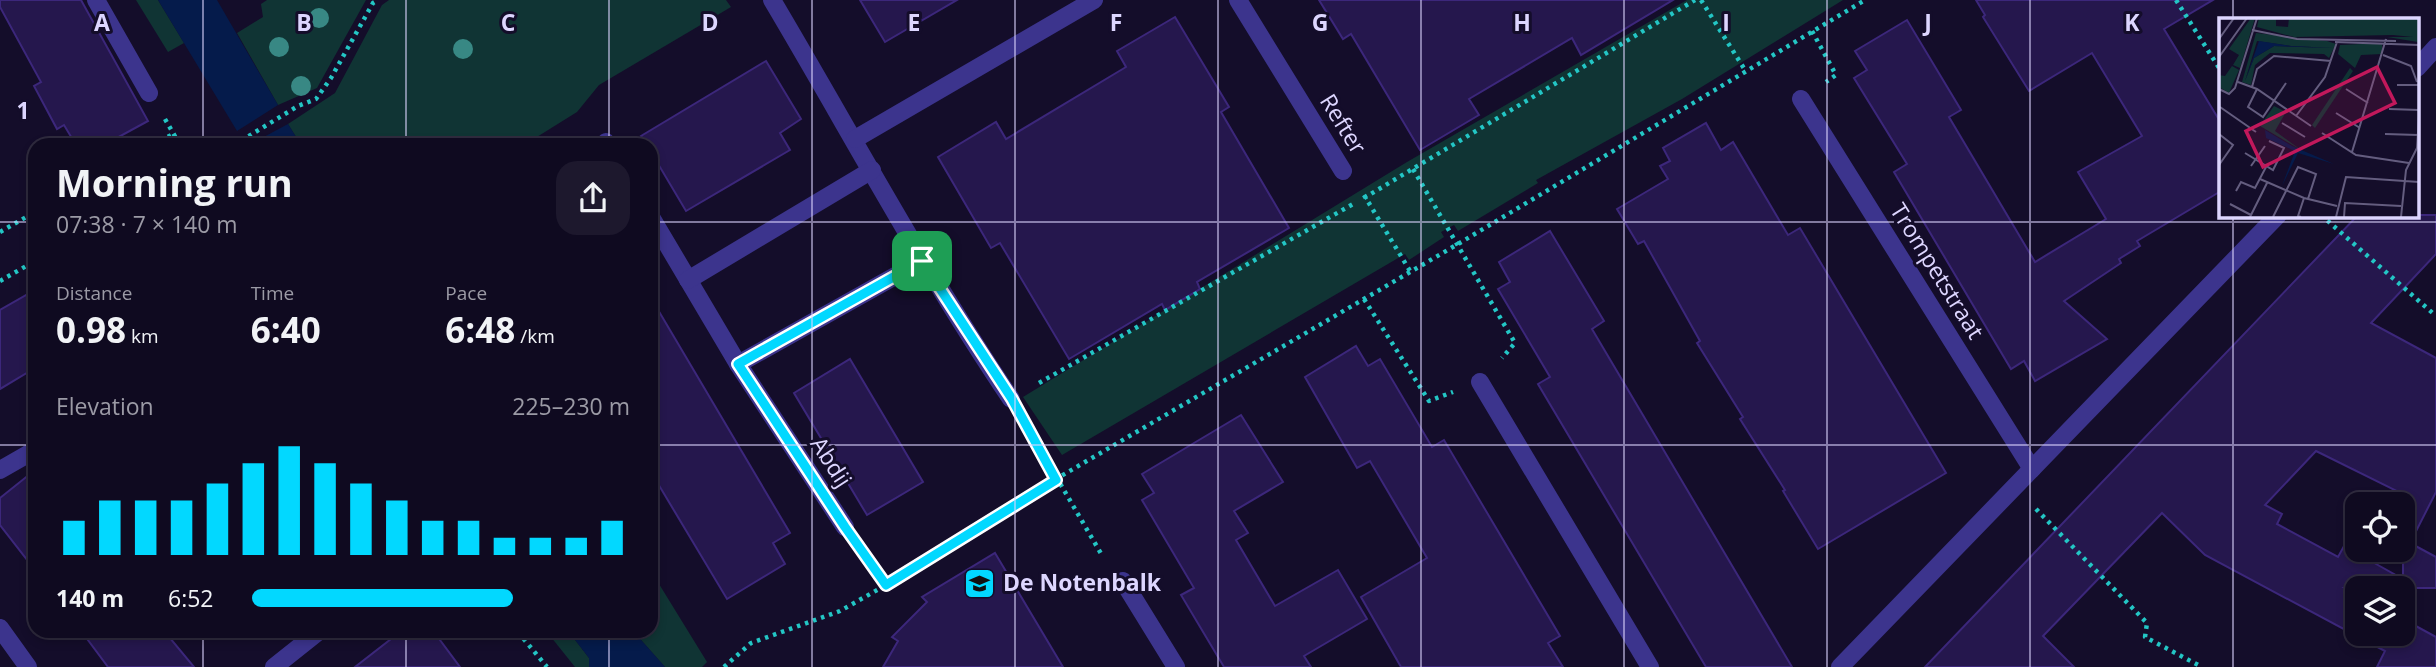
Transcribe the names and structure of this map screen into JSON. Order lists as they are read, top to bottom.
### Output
{
  "streets": {
    "street": ["Refter", "Trompetstraat", "Abdij"]
  },
  "places": {
    "school or university": ["De Notenbalk"]
  },
  "page": {
    "heading": ["Morning run", "07:38 · 7 × 140 m"],
    "stats": [
      ["Distance", "0.98 km"],
      ["Time", "6:40"],
      ["Pace", "6:48 /km"]
    ],
    "chart": ["Elevation", "225–230 m"],
    "list": [
      {
        "name": "140 m",
        "note": "6:52"
      }
    ]
  },
  "grid": {
    "columns": [
      "A",
      "B",
      "C",
      "D",
      "E",
      "F",
      "G",
      "H",
      "I",
      "J",
      "K"
    ],
    "rows": ["1"]
  }
}
